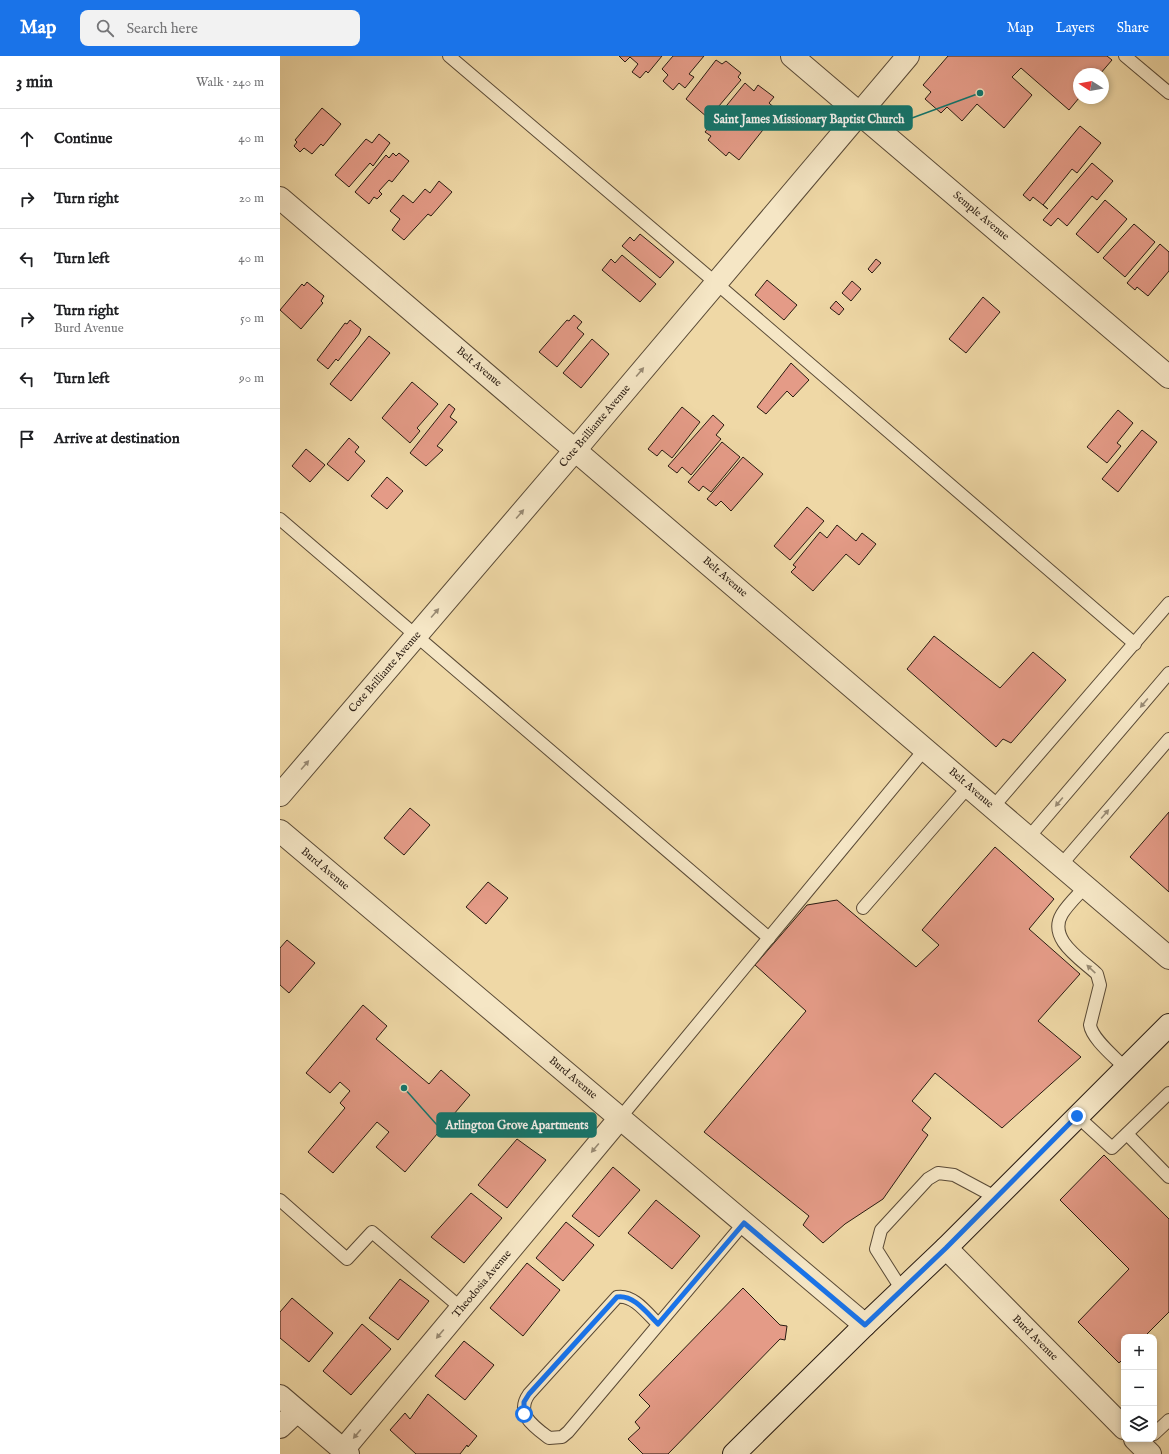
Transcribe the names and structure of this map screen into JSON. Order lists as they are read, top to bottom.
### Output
{
  "streets": {
    "street": [
      "Semple Avenue",
      "Belt Avenue",
      "Cote Brilliante Avenue",
      "Burd Avenue",
      "Theodosia Avenue"
    ]
  },
  "crossings": [
    ["Semple Avenue", "Cote Brilliante Avenue"],
    ["Belt Avenue", "Cote Brilliante Avenue"],
    ["Burd Avenue", "Theodosia Avenue"]
  ],
  "one_way": ["Cote Brilliante Avenue", "Theodosia Avenue"],
  "places": ["Saint James Missionary Baptist Church", "Arlington Grove Apartments"],
  "north": "left",
  "page": {
    "header": "Map",
    "search": "Search here",
    "nav": ["Map", "Layers", "Share"],
    "heading": ["3 min", "Walk · 240 m"],
    "list": [
      ["Continue", "40 m"],
      ["Turn right", "20 m"],
      ["Turn left", "40 m"],
      ["Turn right", "Burd Avenue", "50 m"],
      ["Turn left", "90 m"],
      "Arrive at destination"
    ],
    "map_buttons": ["+", "−"]
  }
}
